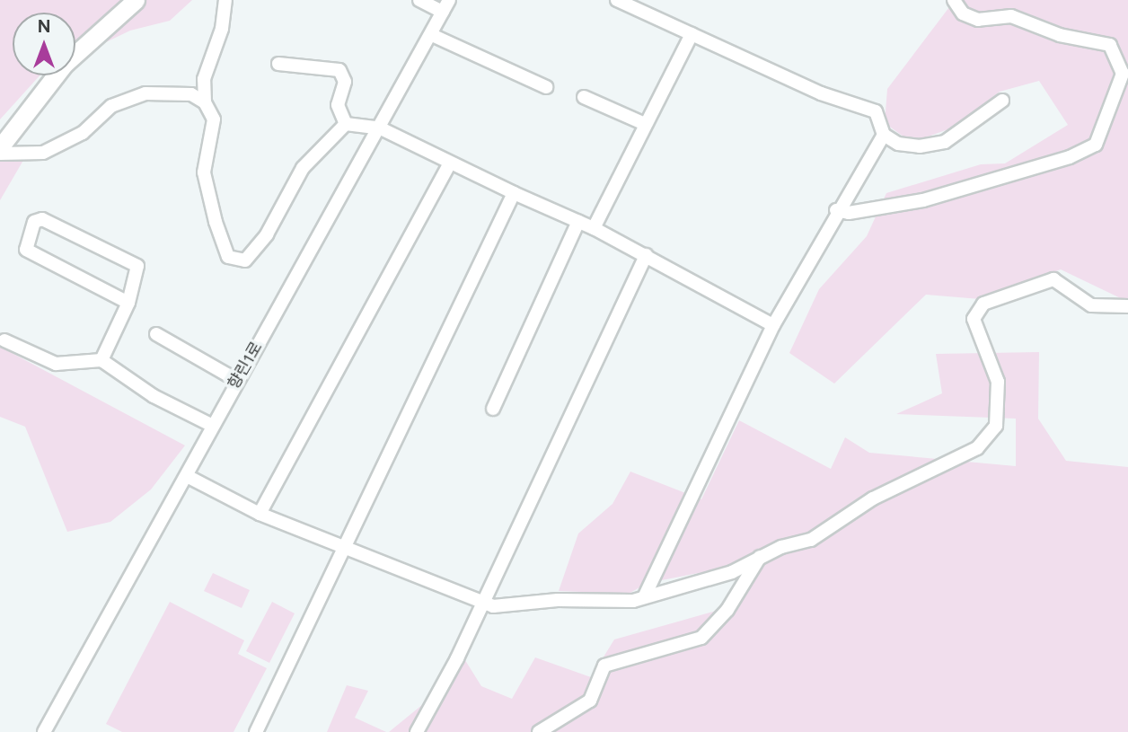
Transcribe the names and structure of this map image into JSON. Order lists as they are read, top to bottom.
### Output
{
  "streets": {
    "street": ["향린1로"]
  },
  "north": "top"
}
